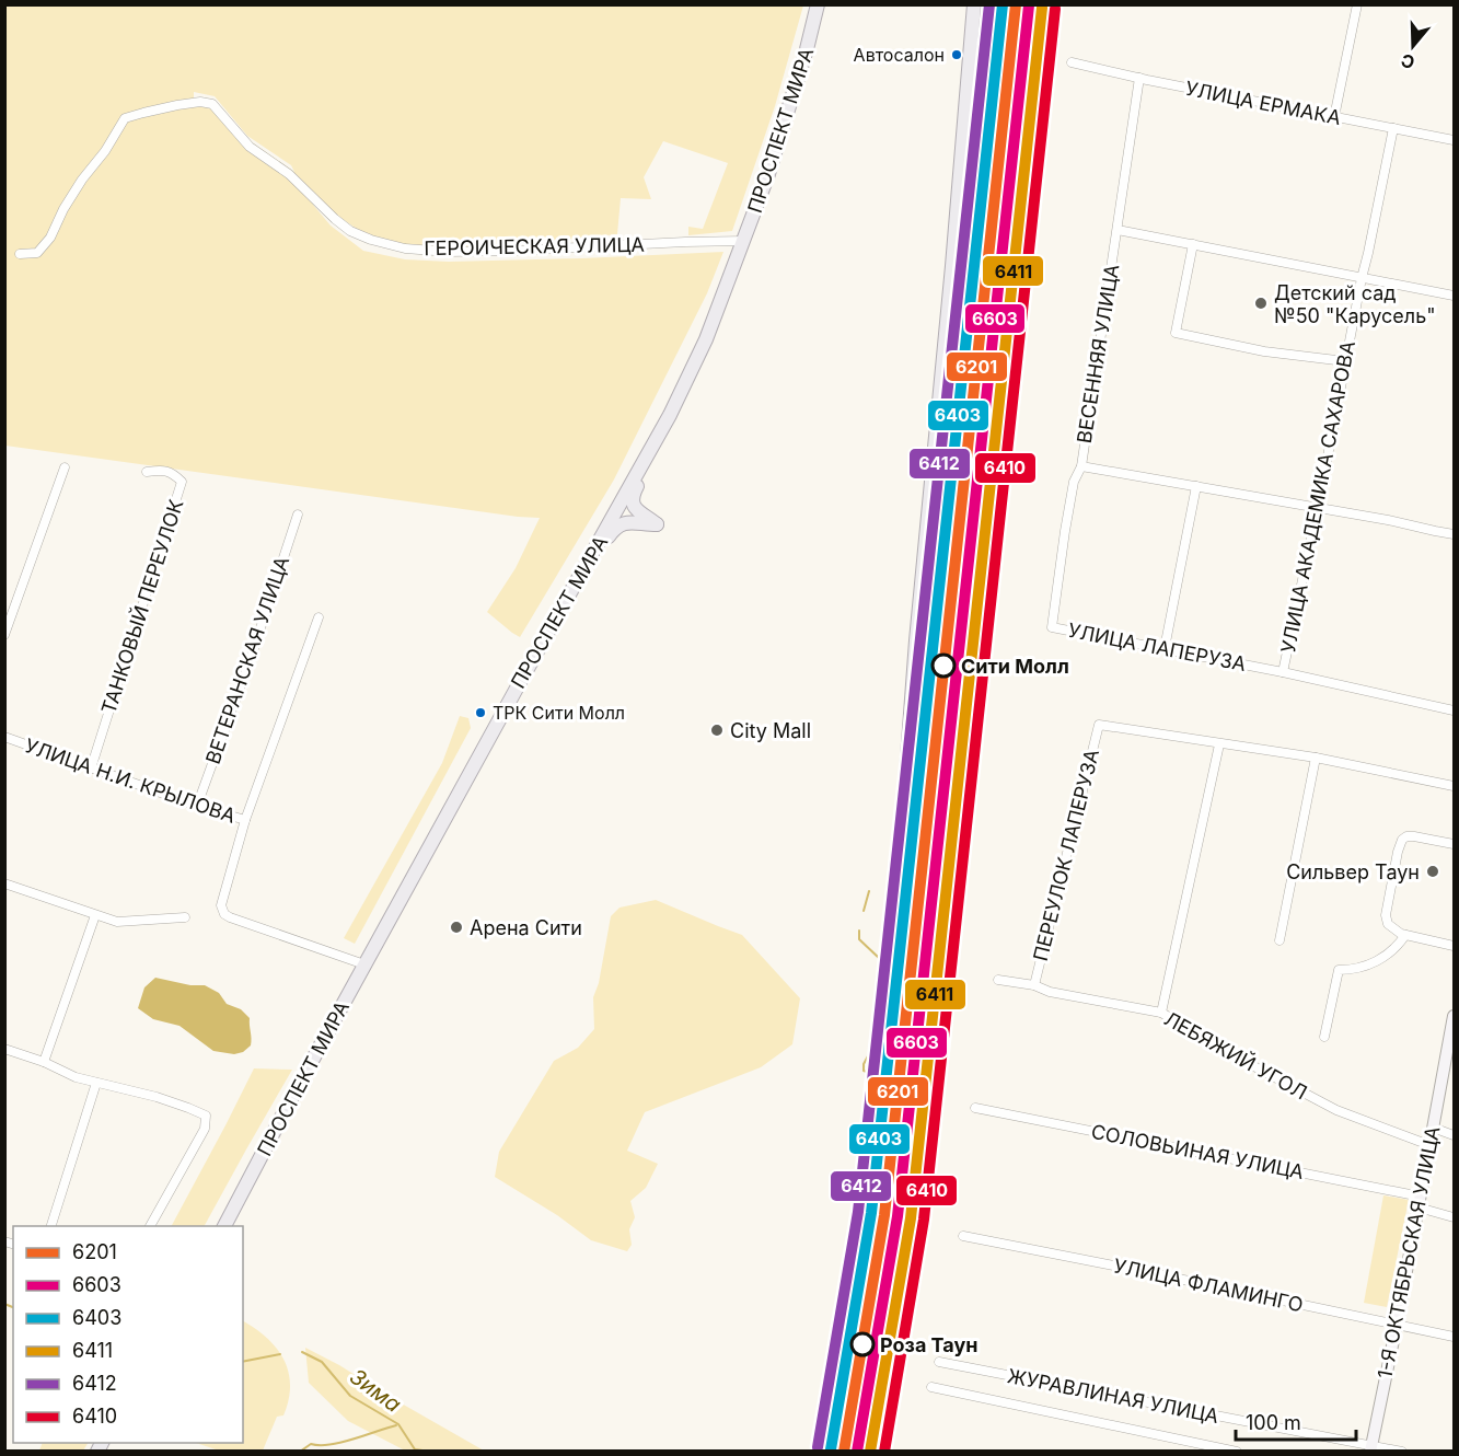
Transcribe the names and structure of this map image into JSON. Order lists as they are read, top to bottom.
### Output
{
  "streets": {
    "main road": ["ПРОСПЕКТ МИРА"],
    "street": [
      "УЛИЦА ЕРМАКА",
      "ГЕРОИЧЕСКАЯ УЛИЦА",
      "ВЕСЕННЯЯ УЛИЦА",
      "УЛИЦА АКАДЕМИКА САХАРОВА",
      "ТАНКОВЫЙ ПЕРЕУЛОК",
      "УЛИЦА ЛАПЕРУЗА",
      "ВЕТЕРАНСКАЯ УЛИЦА",
      "УЛИЦА Н.И. КРЫЛОВА",
      "ПЕРЕУЛОК ЛАПЕРУЗА",
      "ЛЕБЯЖИЙ УГОЛ",
      "СОЛОВЬИНАЯ УЛИЦА",
      "1-Я ОКТЯБРЬСКАЯ УЛИЦА",
      "УЛИЦА ФЛАМИНГО",
      "ЖУРАВЛИНАЯ УЛИЦА"
    ]
  },
  "crossings": [
    ["УЛИЦА ЕРМАКА", "ВЕСЕННЯЯ УЛИЦА"],
    ["УЛИЦА ЕРМАКА", "УЛИЦА АКАДЕМИКА САХАРОВА"],
    ["ПРОСПЕКТ МИРА", "ГЕРОИЧЕСКАЯ УЛИЦА"],
    ["ПРОСПЕКТ МИРА", "УЛИЦА Н.И. КРЫЛОВА"],
    ["ВЕСЕННЯЯ УЛИЦА", "УЛИЦА ЛАПЕРУЗА"],
    ["УЛИЦА АКАДЕМИКА САХАРОВА", "УЛИЦА ЛАПЕРУЗА"],
    ["ТАНКОВЫЙ ПЕРЕУЛОК", "УЛИЦА Н.И. КРЫЛОВА"],
    ["ВЕТЕРАНСКАЯ УЛИЦА", "УЛИЦА Н.И. КРЫЛОВА"],
    ["ПЕРЕУЛОК ЛАПЕРУЗА", "ЛЕБЯЖИЙ УГОЛ"],
    ["ЛЕБЯЖИЙ УГОЛ", "1-Я ОКТЯБРЬСКАЯ УЛИЦА"],
    ["СОЛОВЬИНАЯ УЛИЦА", "1-Я ОКТЯБРЬСКАЯ УЛИЦА"],
    ["1-Я ОКТЯБРЬСКАЯ УЛИЦА", "УЛИЦА ФЛАМИНГО"],
    ["1-Я ОКТЯБРЬСКАЯ УЛИЦА", "ЖУРАВЛИНАЯ УЛИЦА"]
  ],
  "water": ["Зима"],
  "places": [
    "Автосалон",
    "Детский сад №50 \"Карусель\"",
    "Сити Молл",
    "ТРК Сити Молл",
    "City Mall",
    "Сильвер Таун",
    "Арена Сити",
    "Роза Таун"
  ],
  "lines": [
    "transit line 6201",
    "transit line 6403",
    "transit line 6412",
    "transit line 6603",
    "transit line 6411",
    "transit line 6410"
  ],
  "legend": [
    "6201",
    "6603",
    "6403",
    "6411",
    "6412",
    "6410"
  ],
  "scale_bar": "100 m",
  "north": "bottom"
}
